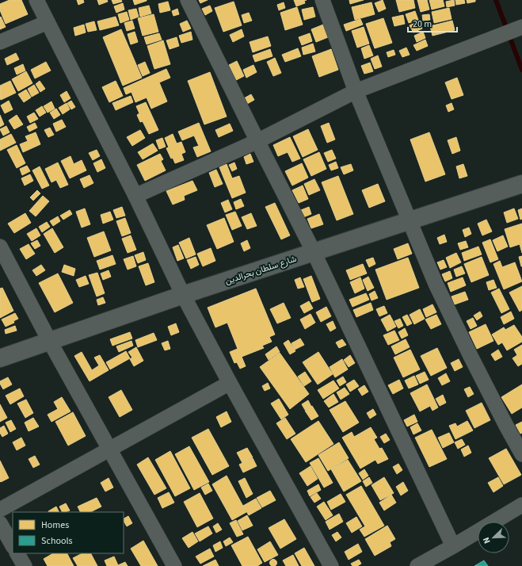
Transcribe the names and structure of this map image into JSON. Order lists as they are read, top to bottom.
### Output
{
  "streets": {
    "street": ["شارع سلطان بحرالدين"]
  },
  "legend": ["Homes", "Schools"],
  "scale_bar": "20 m",
  "north": "bottom left"
}
